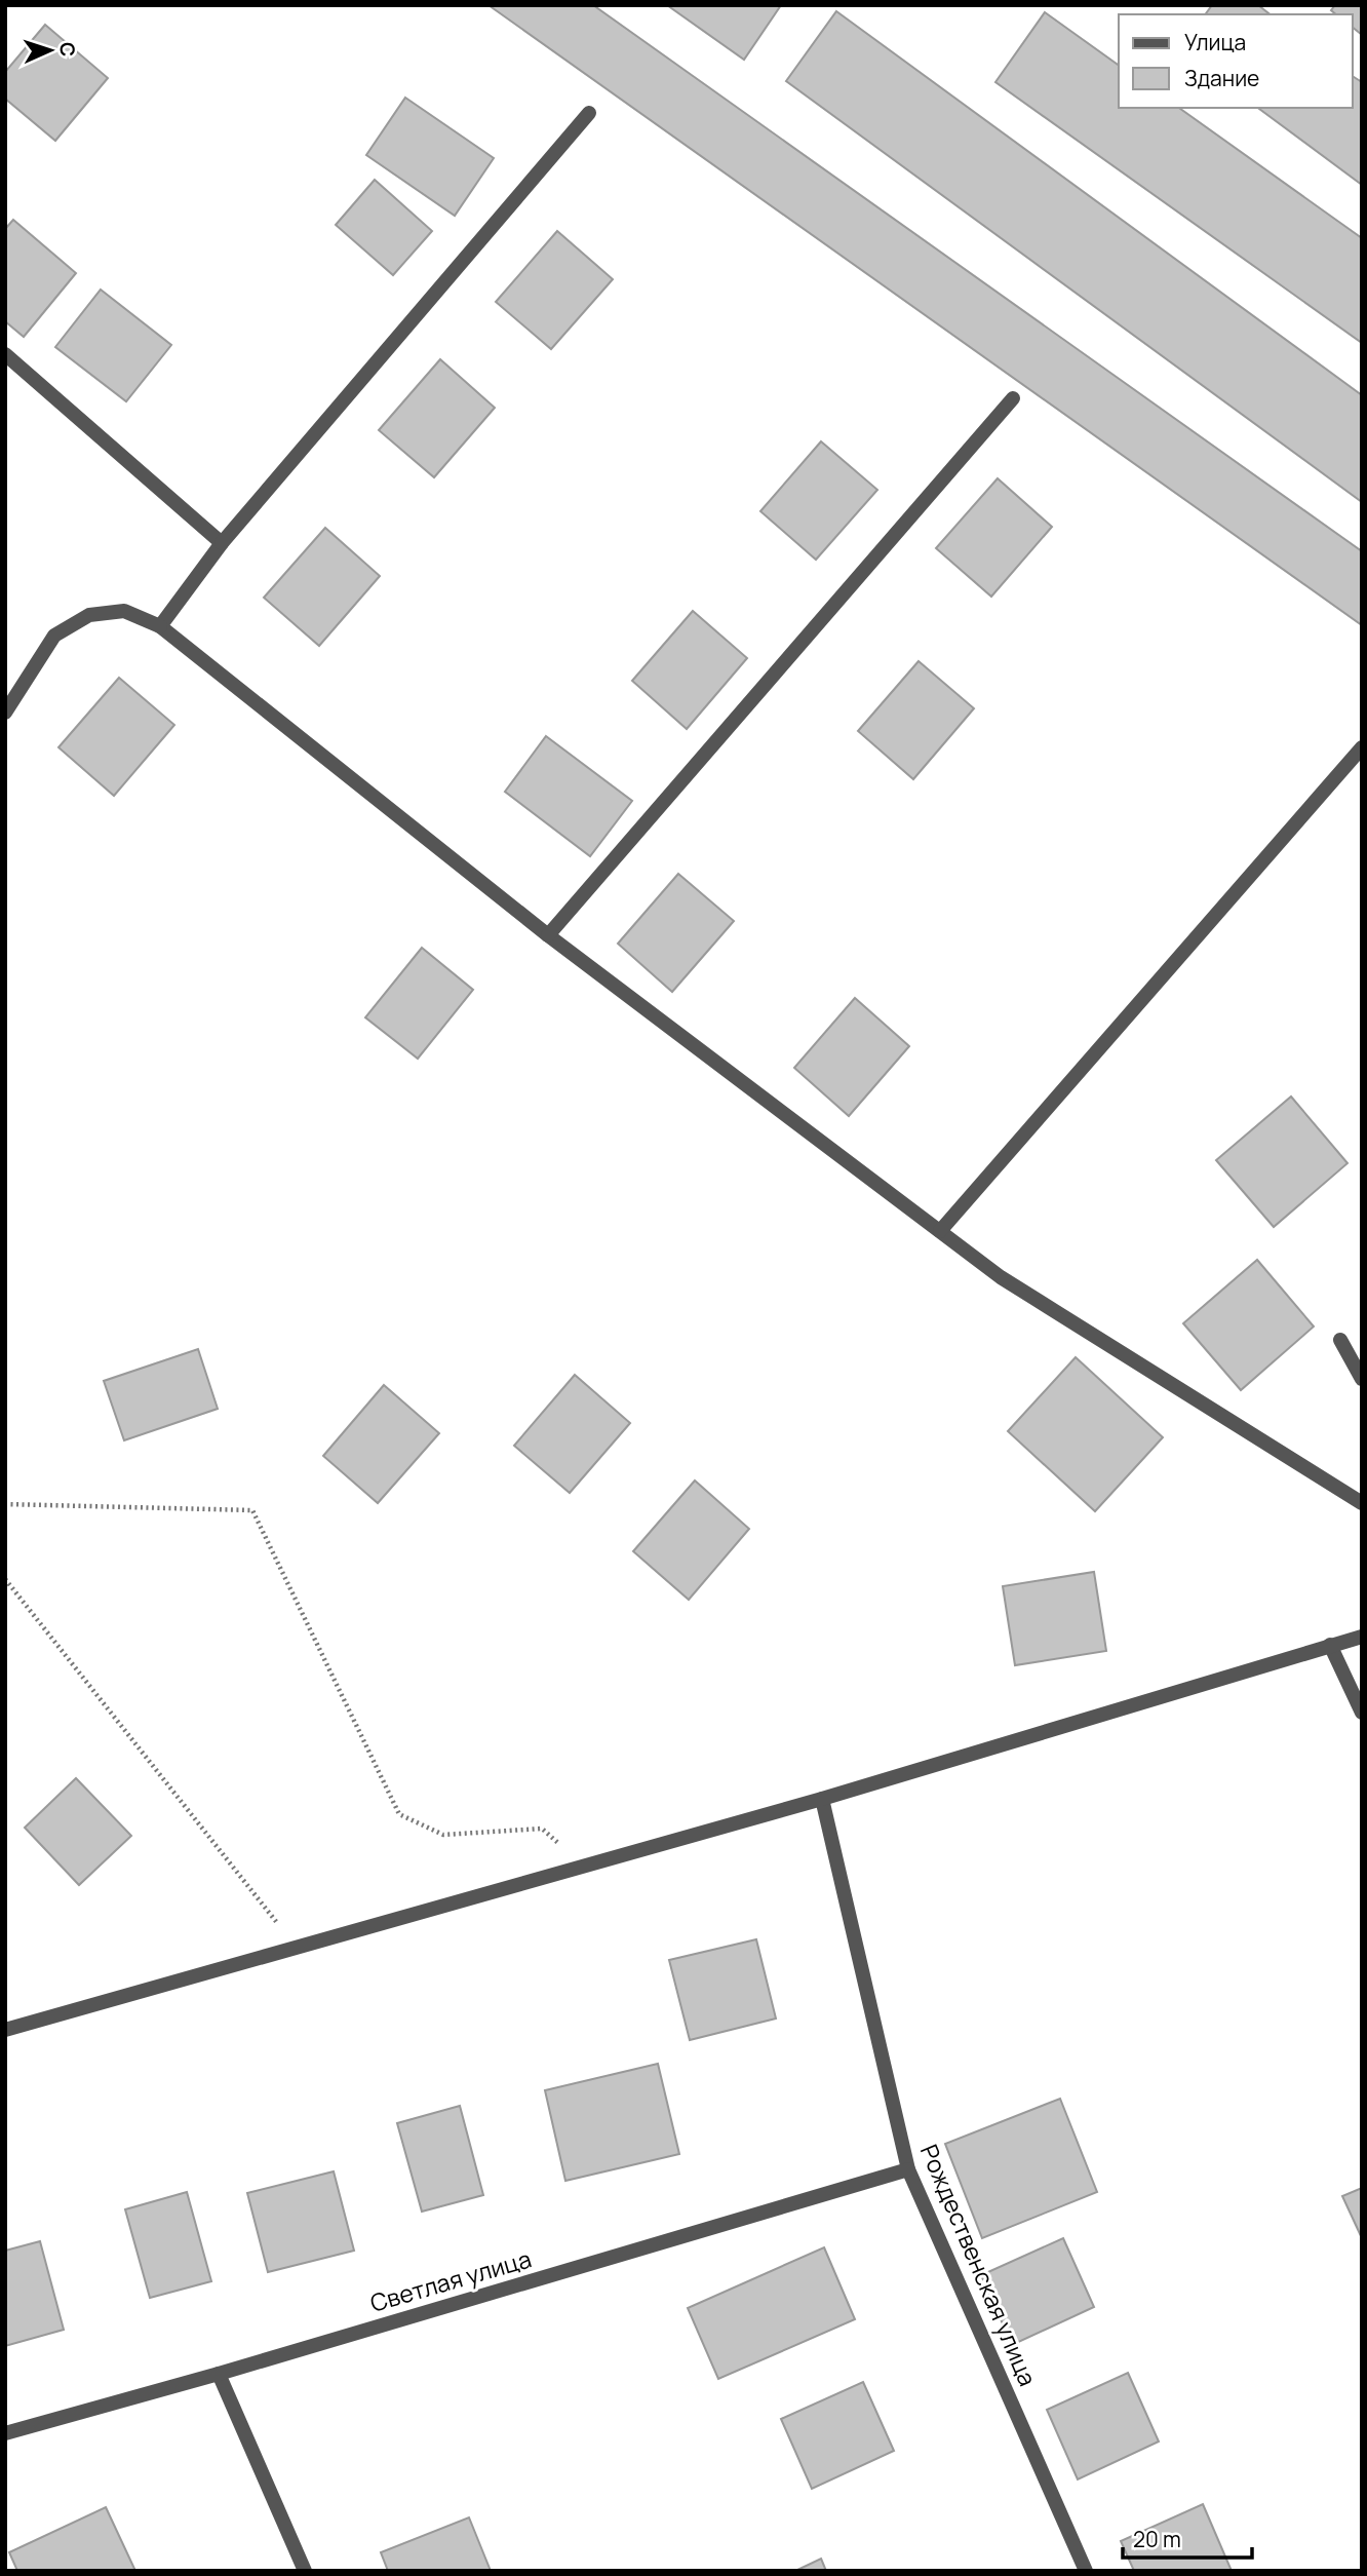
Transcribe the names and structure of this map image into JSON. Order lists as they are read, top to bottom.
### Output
{
  "streets": {
    "street": ["Рождественская улица", "Светлая улица"]
  },
  "crossings": [
    ["Рождественская улица", "Светлая улица"]
  ],
  "legend": ["Улица", "Здание"],
  "scale_bar": "20 m",
  "north": "right"
}
